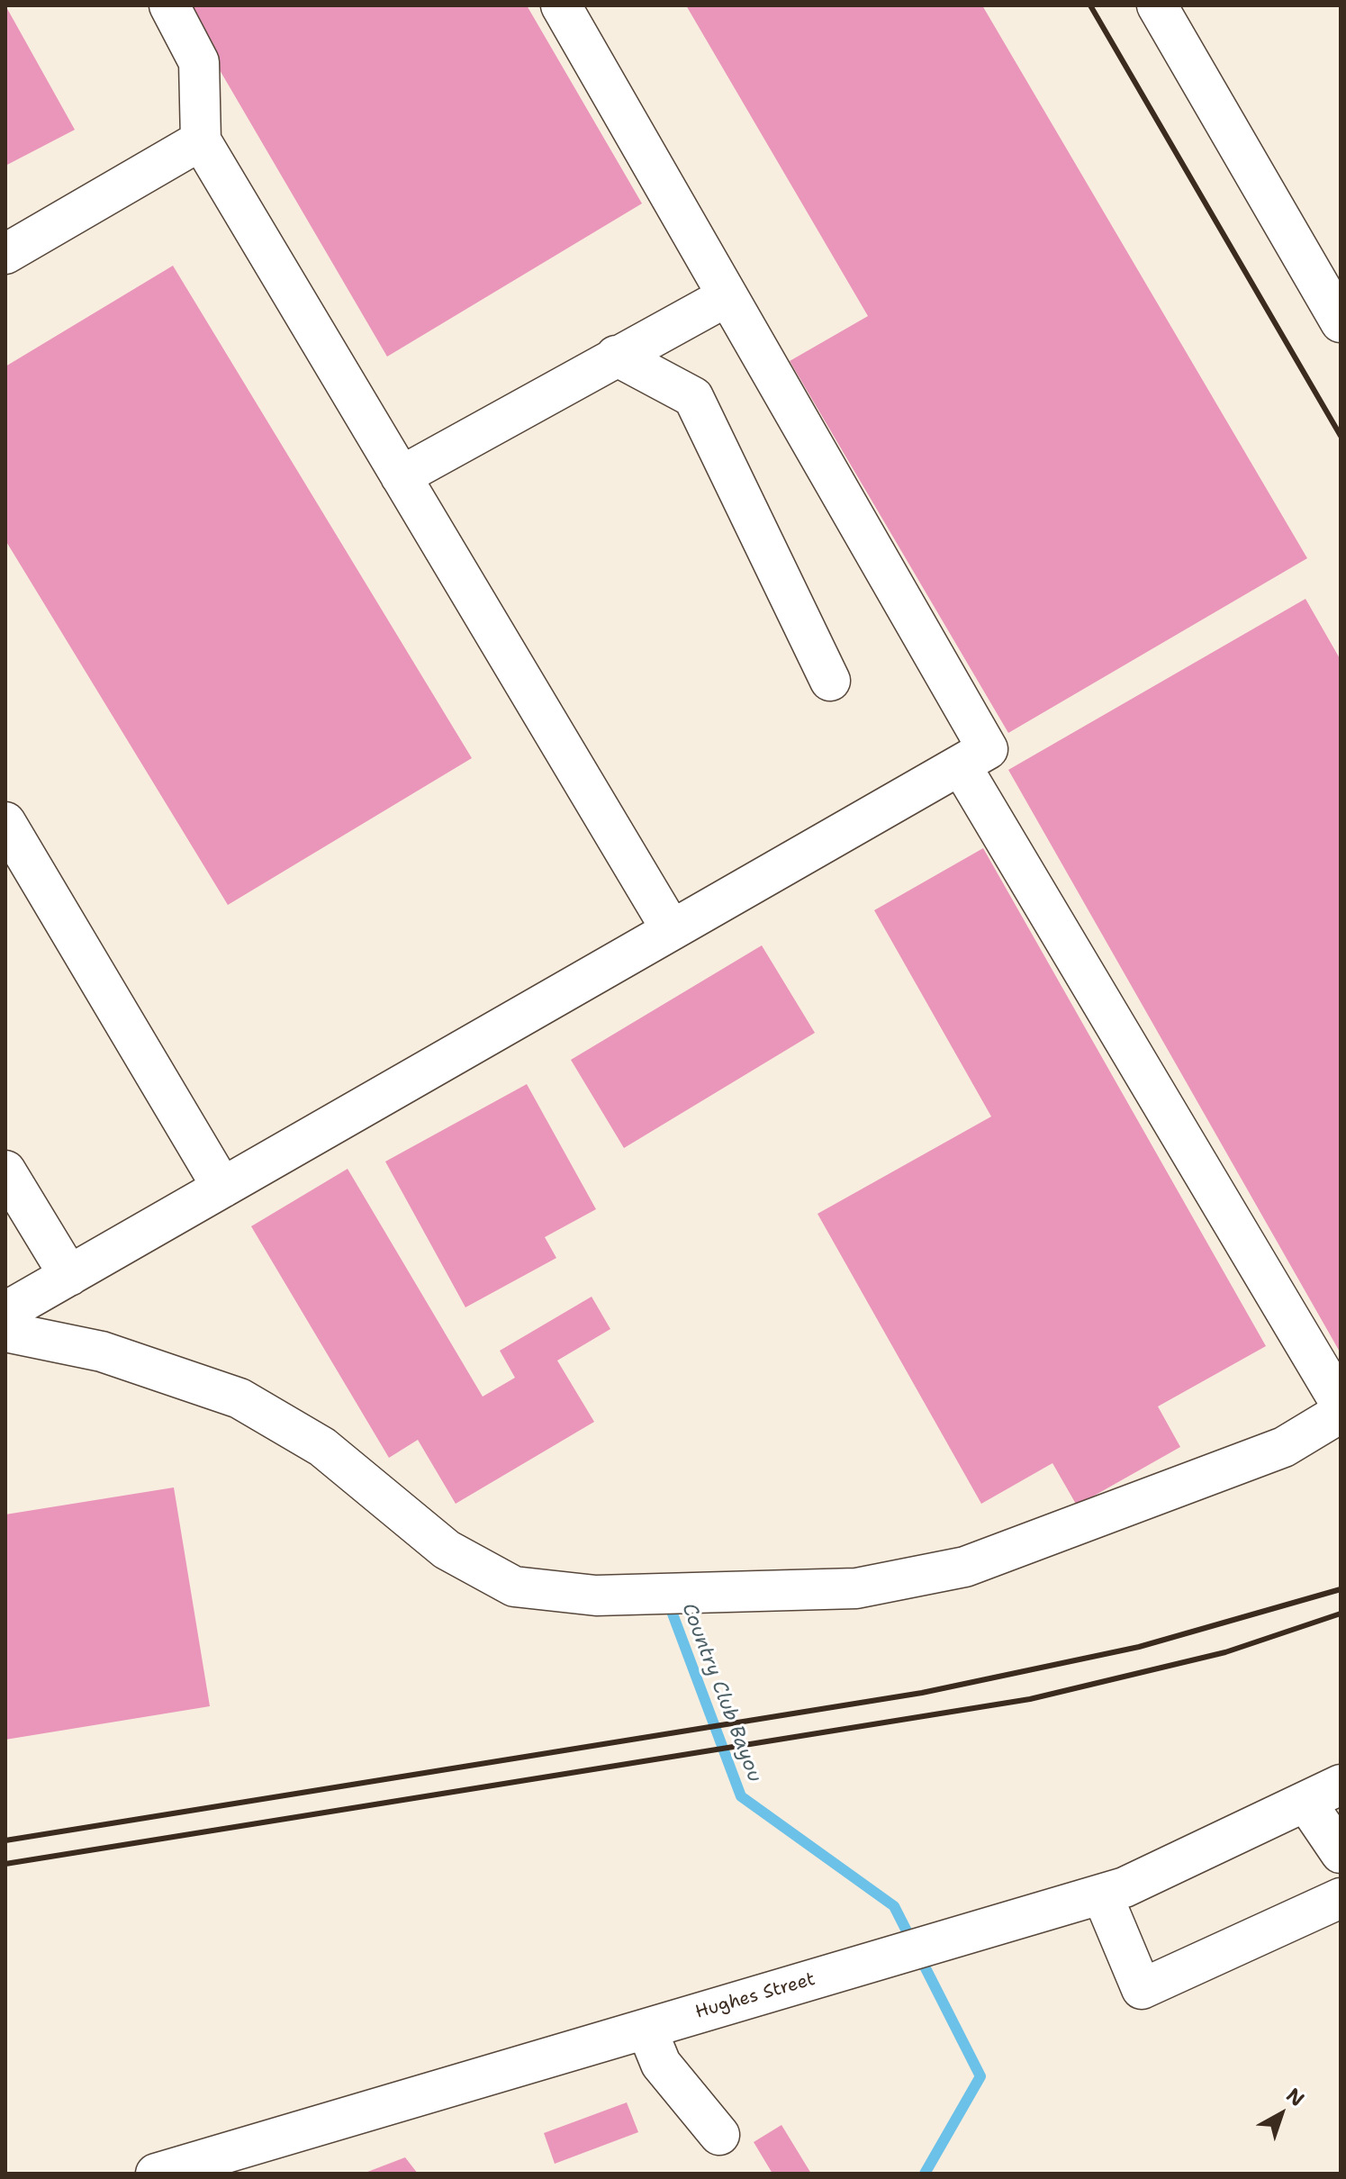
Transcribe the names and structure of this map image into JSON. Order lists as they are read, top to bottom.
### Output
{
  "streets": {
    "street": ["Hughes Street"]
  },
  "water": ["Country Club Bayou"],
  "north": "top right"
}
